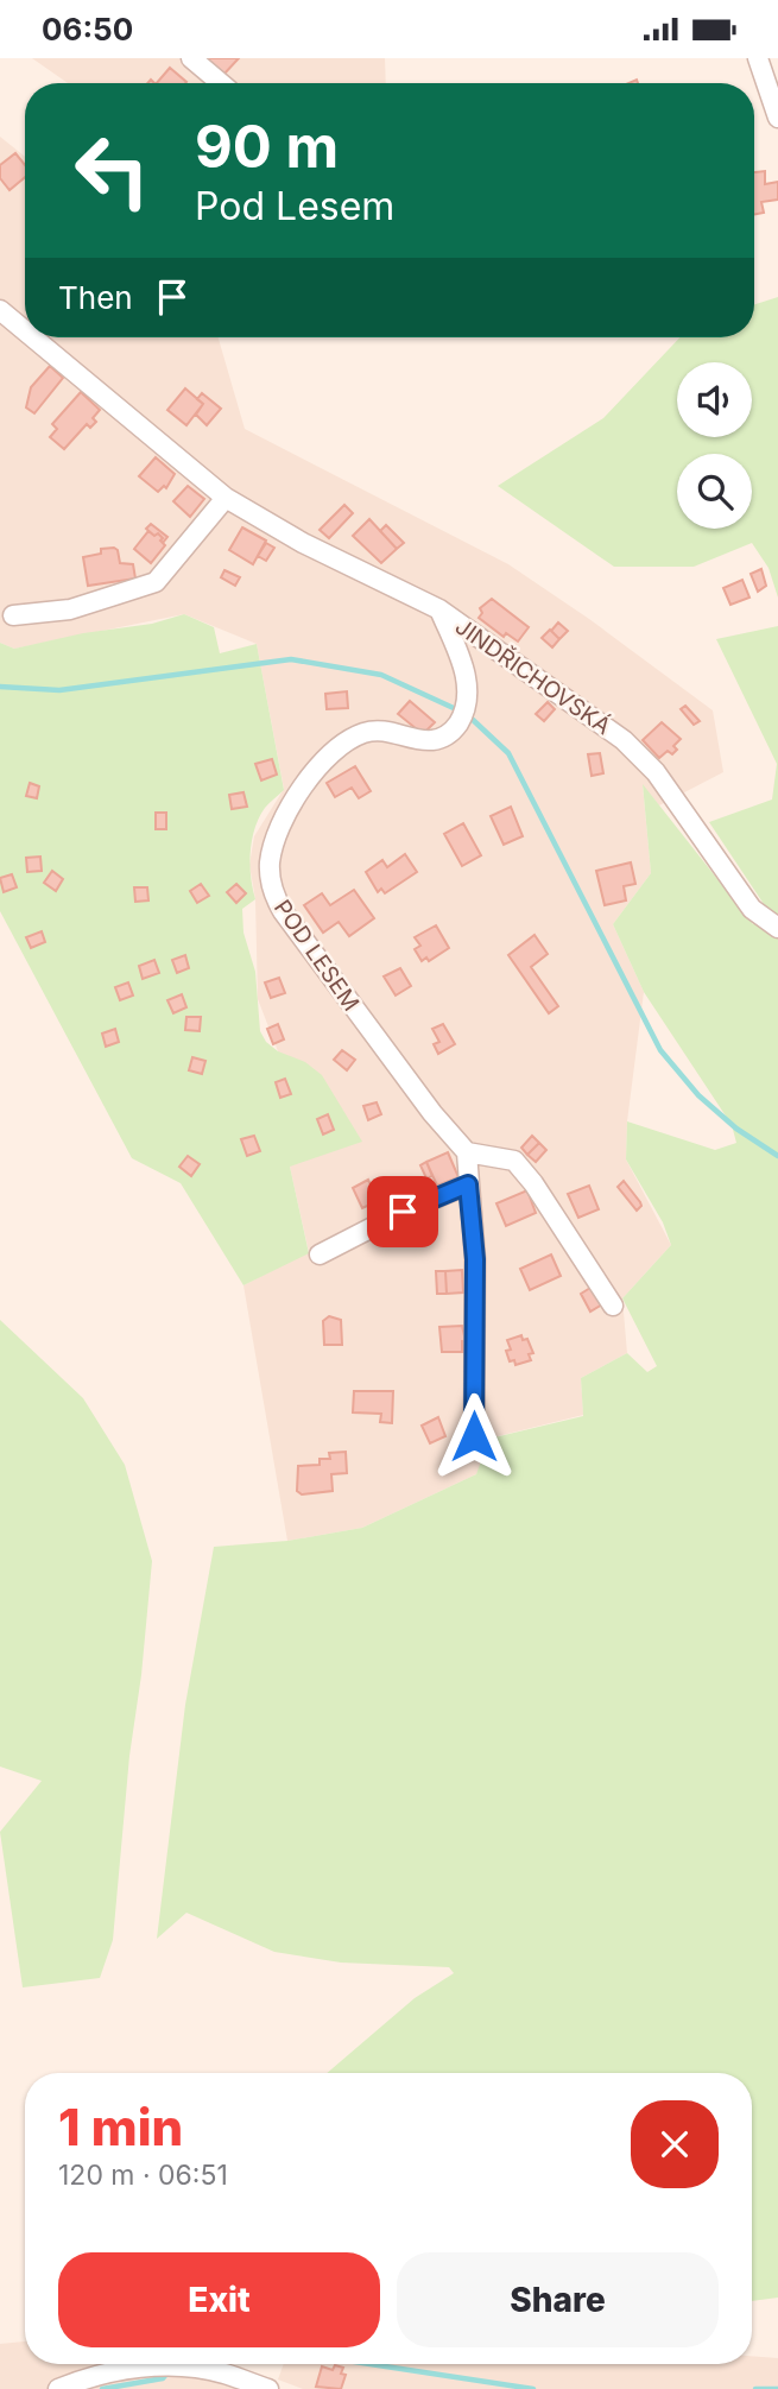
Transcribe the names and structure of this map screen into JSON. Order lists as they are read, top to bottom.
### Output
{
  "streets": {
    "street": ["JINDŘICHOVSKÁ", "POD LESEM"]
  },
  "crossings": [
    ["JINDŘICHOVSKÁ", "POD LESEM"]
  ],
  "page": {
    "status": "06:50",
    "turn": ["90 m", "Pod Lesem"],
    "then": "Then",
    "heading": ["1 min", "120 m · 06:51"],
    "buttons": ["Exit", "Share"]
  }
}
